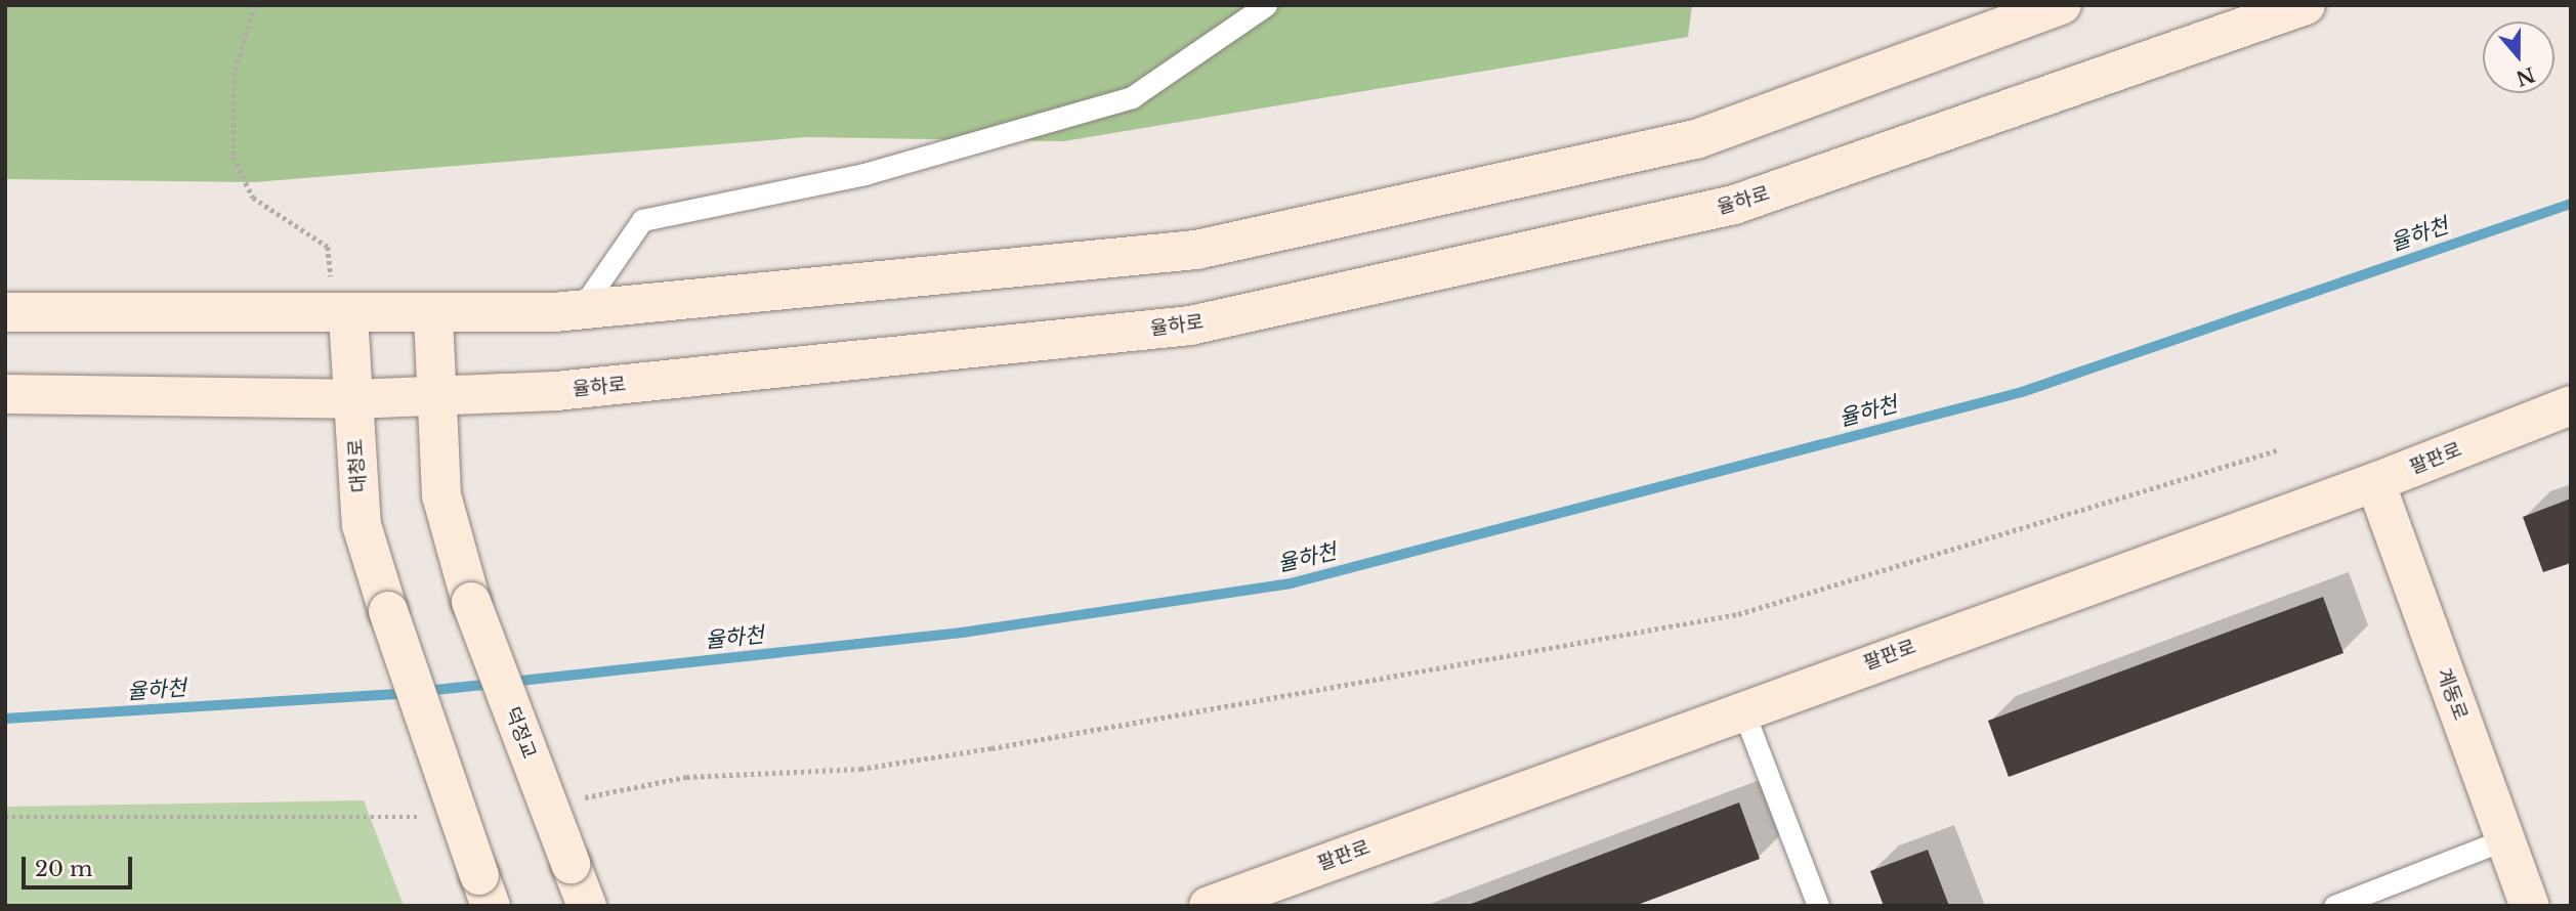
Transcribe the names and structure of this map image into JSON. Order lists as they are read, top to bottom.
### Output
{
  "streets": {
    "main road": [
      "율하로",
      "팔판로",
      "대청로",
      "계동로",
      "덕정교"
    ]
  },
  "crossings": [
    ["율하로", "대청로"],
    ["율하로", "덕정교"],
    ["팔판로", "계동로"]
  ],
  "water": ["율하천"],
  "scale_bar": "20 m",
  "north": "bottom"
}
